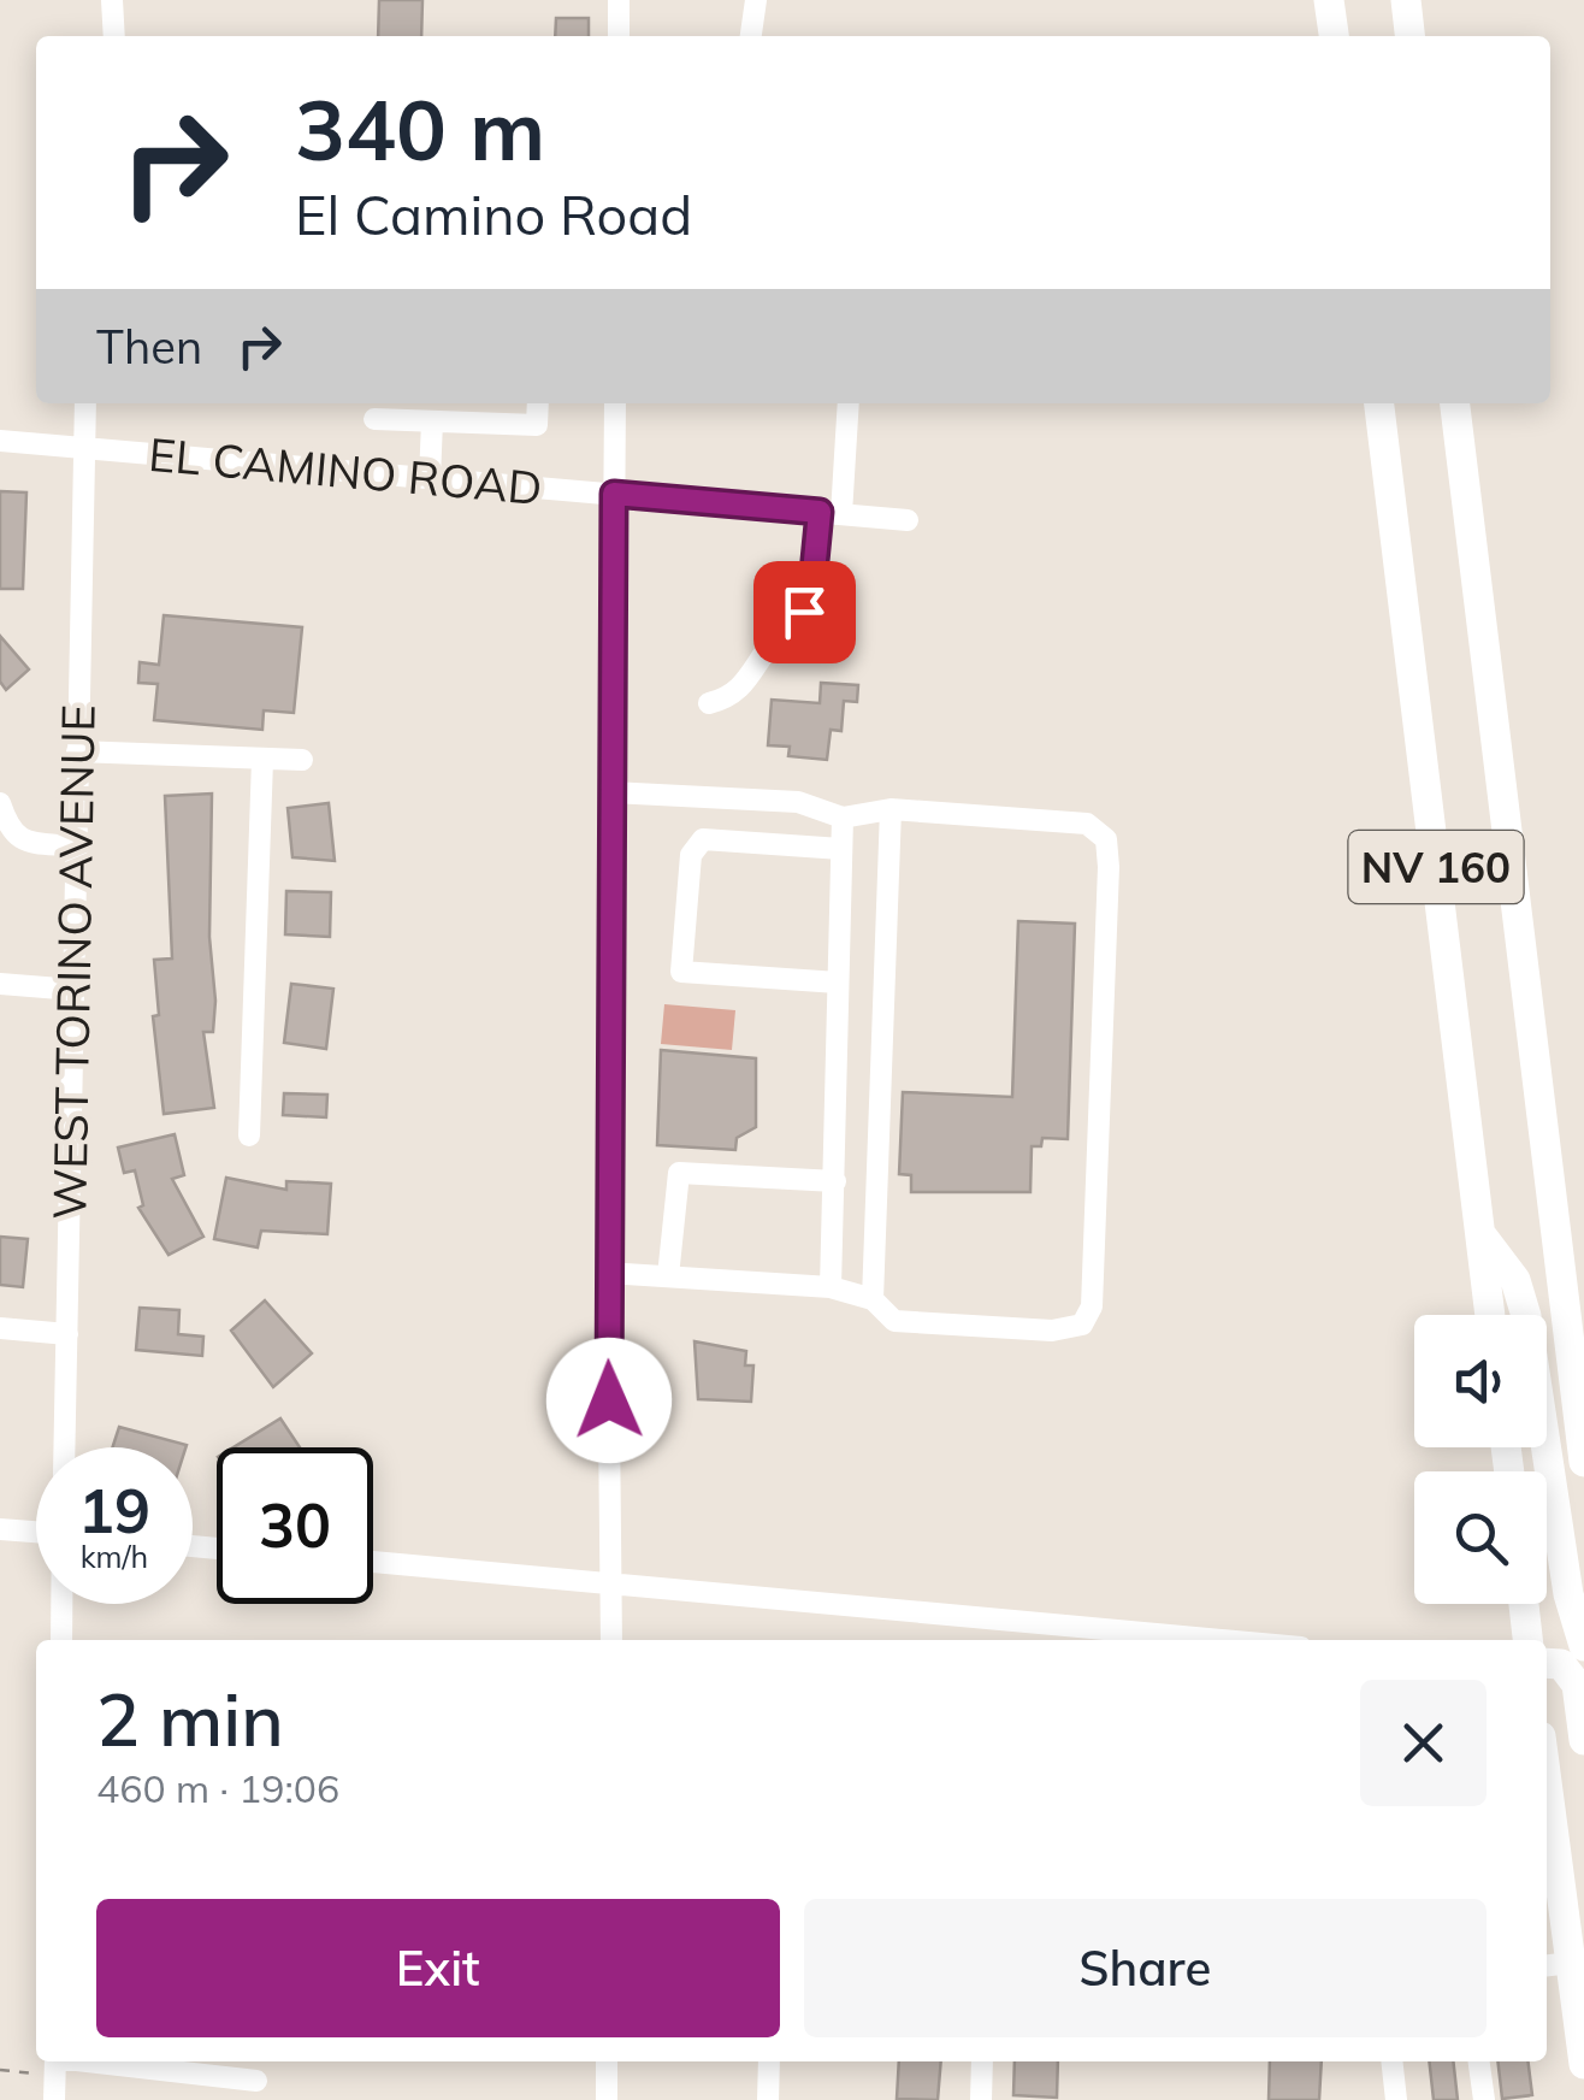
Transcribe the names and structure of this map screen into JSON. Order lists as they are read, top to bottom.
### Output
{
  "streets": {
    "highway": ["NV 160"],
    "street": ["EL CAMINO ROAD", "WEST TORINO AVENUE"]
  },
  "crossings": [
    ["EL CAMINO ROAD", "WEST TORINO AVENUE"]
  ],
  "page": {
    "turn": ["340 m", "El Camino Road"],
    "then": "Then",
    "speed": "19 km/h",
    "limit": "30",
    "heading": ["2 min", "460 m · 19:06"],
    "buttons": ["Exit", "Share"]
  }
}
